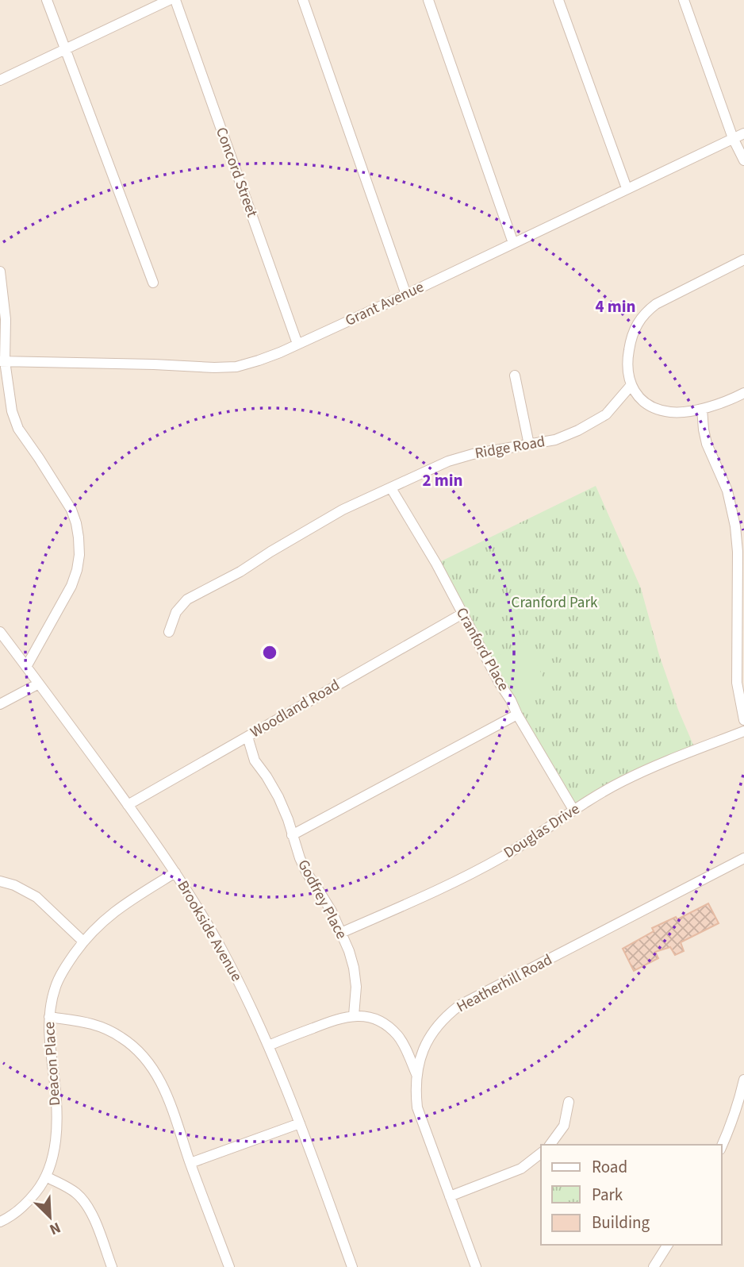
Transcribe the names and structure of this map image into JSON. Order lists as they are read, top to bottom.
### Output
{
  "streets": {
    "street": [
      "Concord Street",
      "Grant Avenue",
      "Ridge Road",
      "Cranford Place",
      "Woodland Road",
      "Douglas Drive",
      "Godfrey Place",
      "Brookside Avenue",
      "Heatherhill Road",
      "Deacon Place"
    ]
  },
  "crossings": [
    ["Concord Street", "Grant Avenue"],
    ["Ridge Road", "Cranford Place"],
    ["Cranford Place", "Woodland Road"],
    ["Cranford Place", "Douglas Drive"],
    ["Woodland Road", "Godfrey Place"],
    ["Woodland Road", "Brookside Avenue"],
    ["Douglas Drive", "Godfrey Place"],
    ["Brookside Avenue", "Deacon Place"]
  ],
  "parks": ["Cranford Park"],
  "legend": ["Road", "Park", "Building"],
  "north": "bottom right",
  "rings": ["4 min", "2 min"]
}
